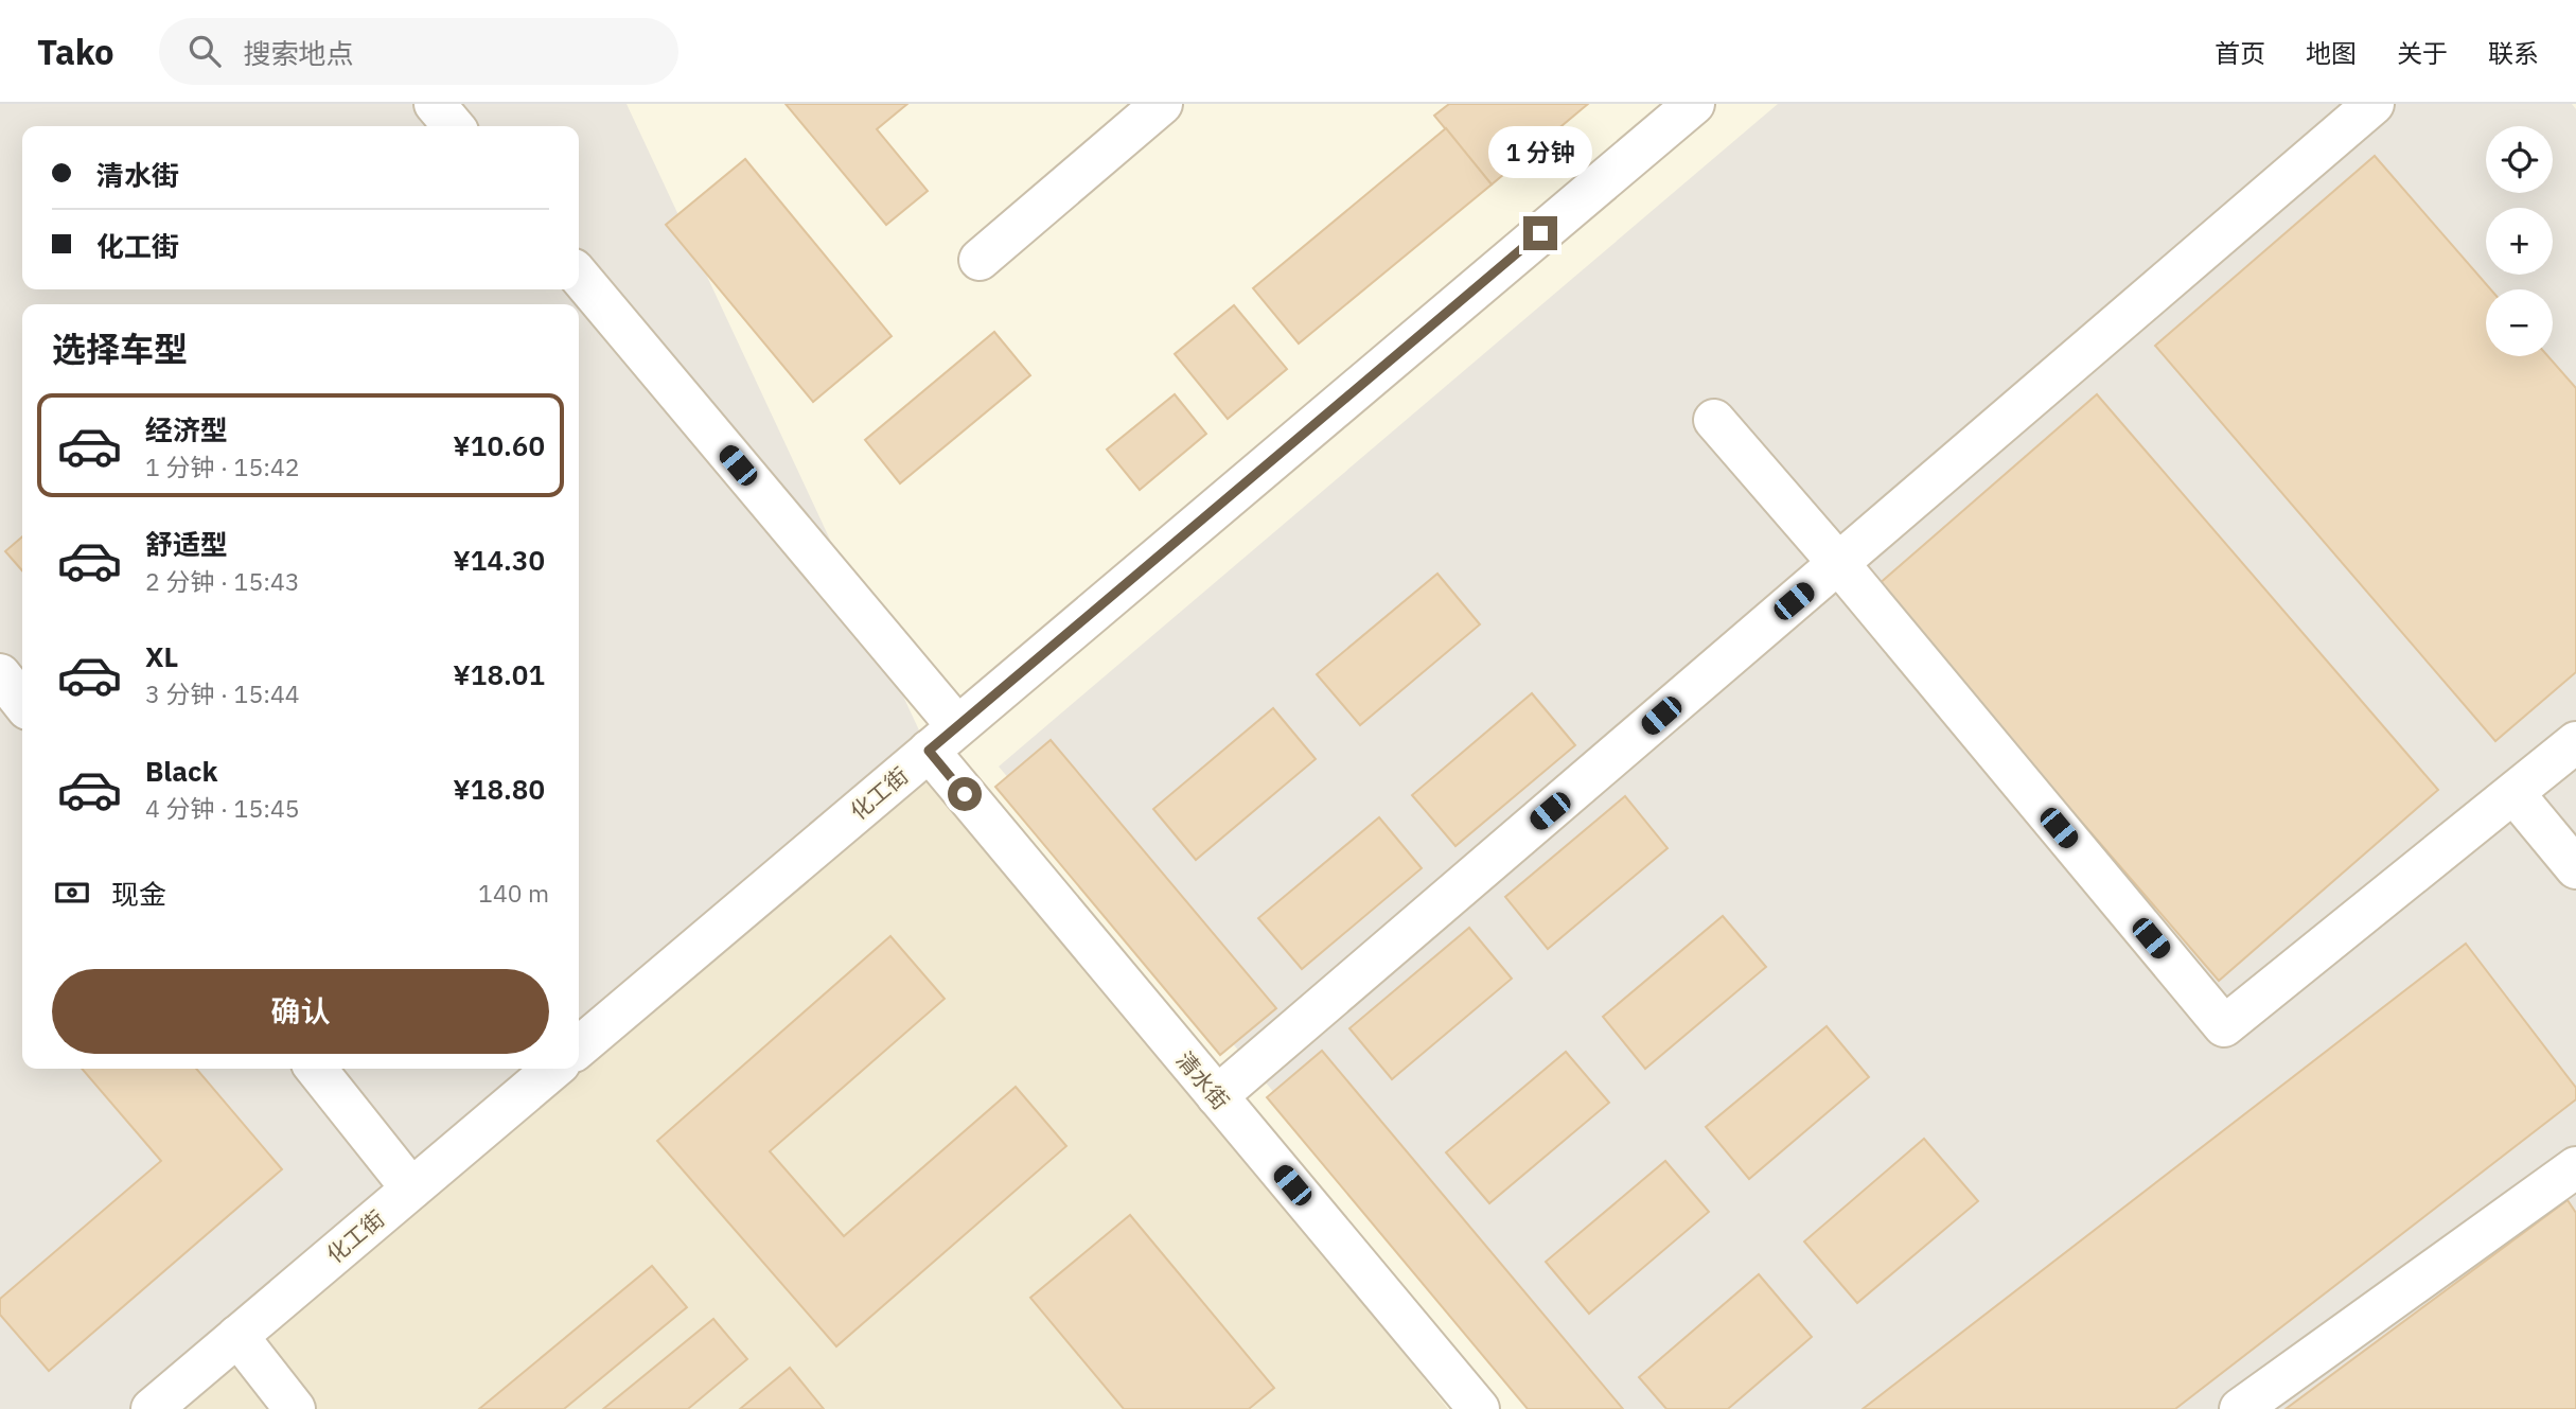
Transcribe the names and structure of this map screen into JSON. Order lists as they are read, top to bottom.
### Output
{
  "streets": {
    "street": ["化工街", "清水街"]
  },
  "crossings": [
    ["化工街", "清水街"]
  ],
  "page": {
    "header": "Tako",
    "search": "搜索地点",
    "nav": [
      "首页",
      "地图",
      "关于",
      "联系"
    ],
    "map_buttons": ["+", "−"],
    "bubble": "1 分钟",
    "banner": ["清水街", "化工街"],
    "heading": "选择车型",
    "list": [
      {
        "name": "经济型",
        "note": "1 分钟 · 15:42",
        "value": "¥10.60"
      },
      {
        "name": "舒适型",
        "note": "2 分钟 · 15:43",
        "value": "¥14.30"
      },
      {
        "name": "XL",
        "note": "3 分钟 · 15:44",
        "value": "¥18.01"
      },
      {
        "name": "Black",
        "note": "4 分钟 · 15:45",
        "value": "¥18.80"
      }
    ],
    "pay": ["现金", "140 m"],
    "buttons": "确认"
  }
}
